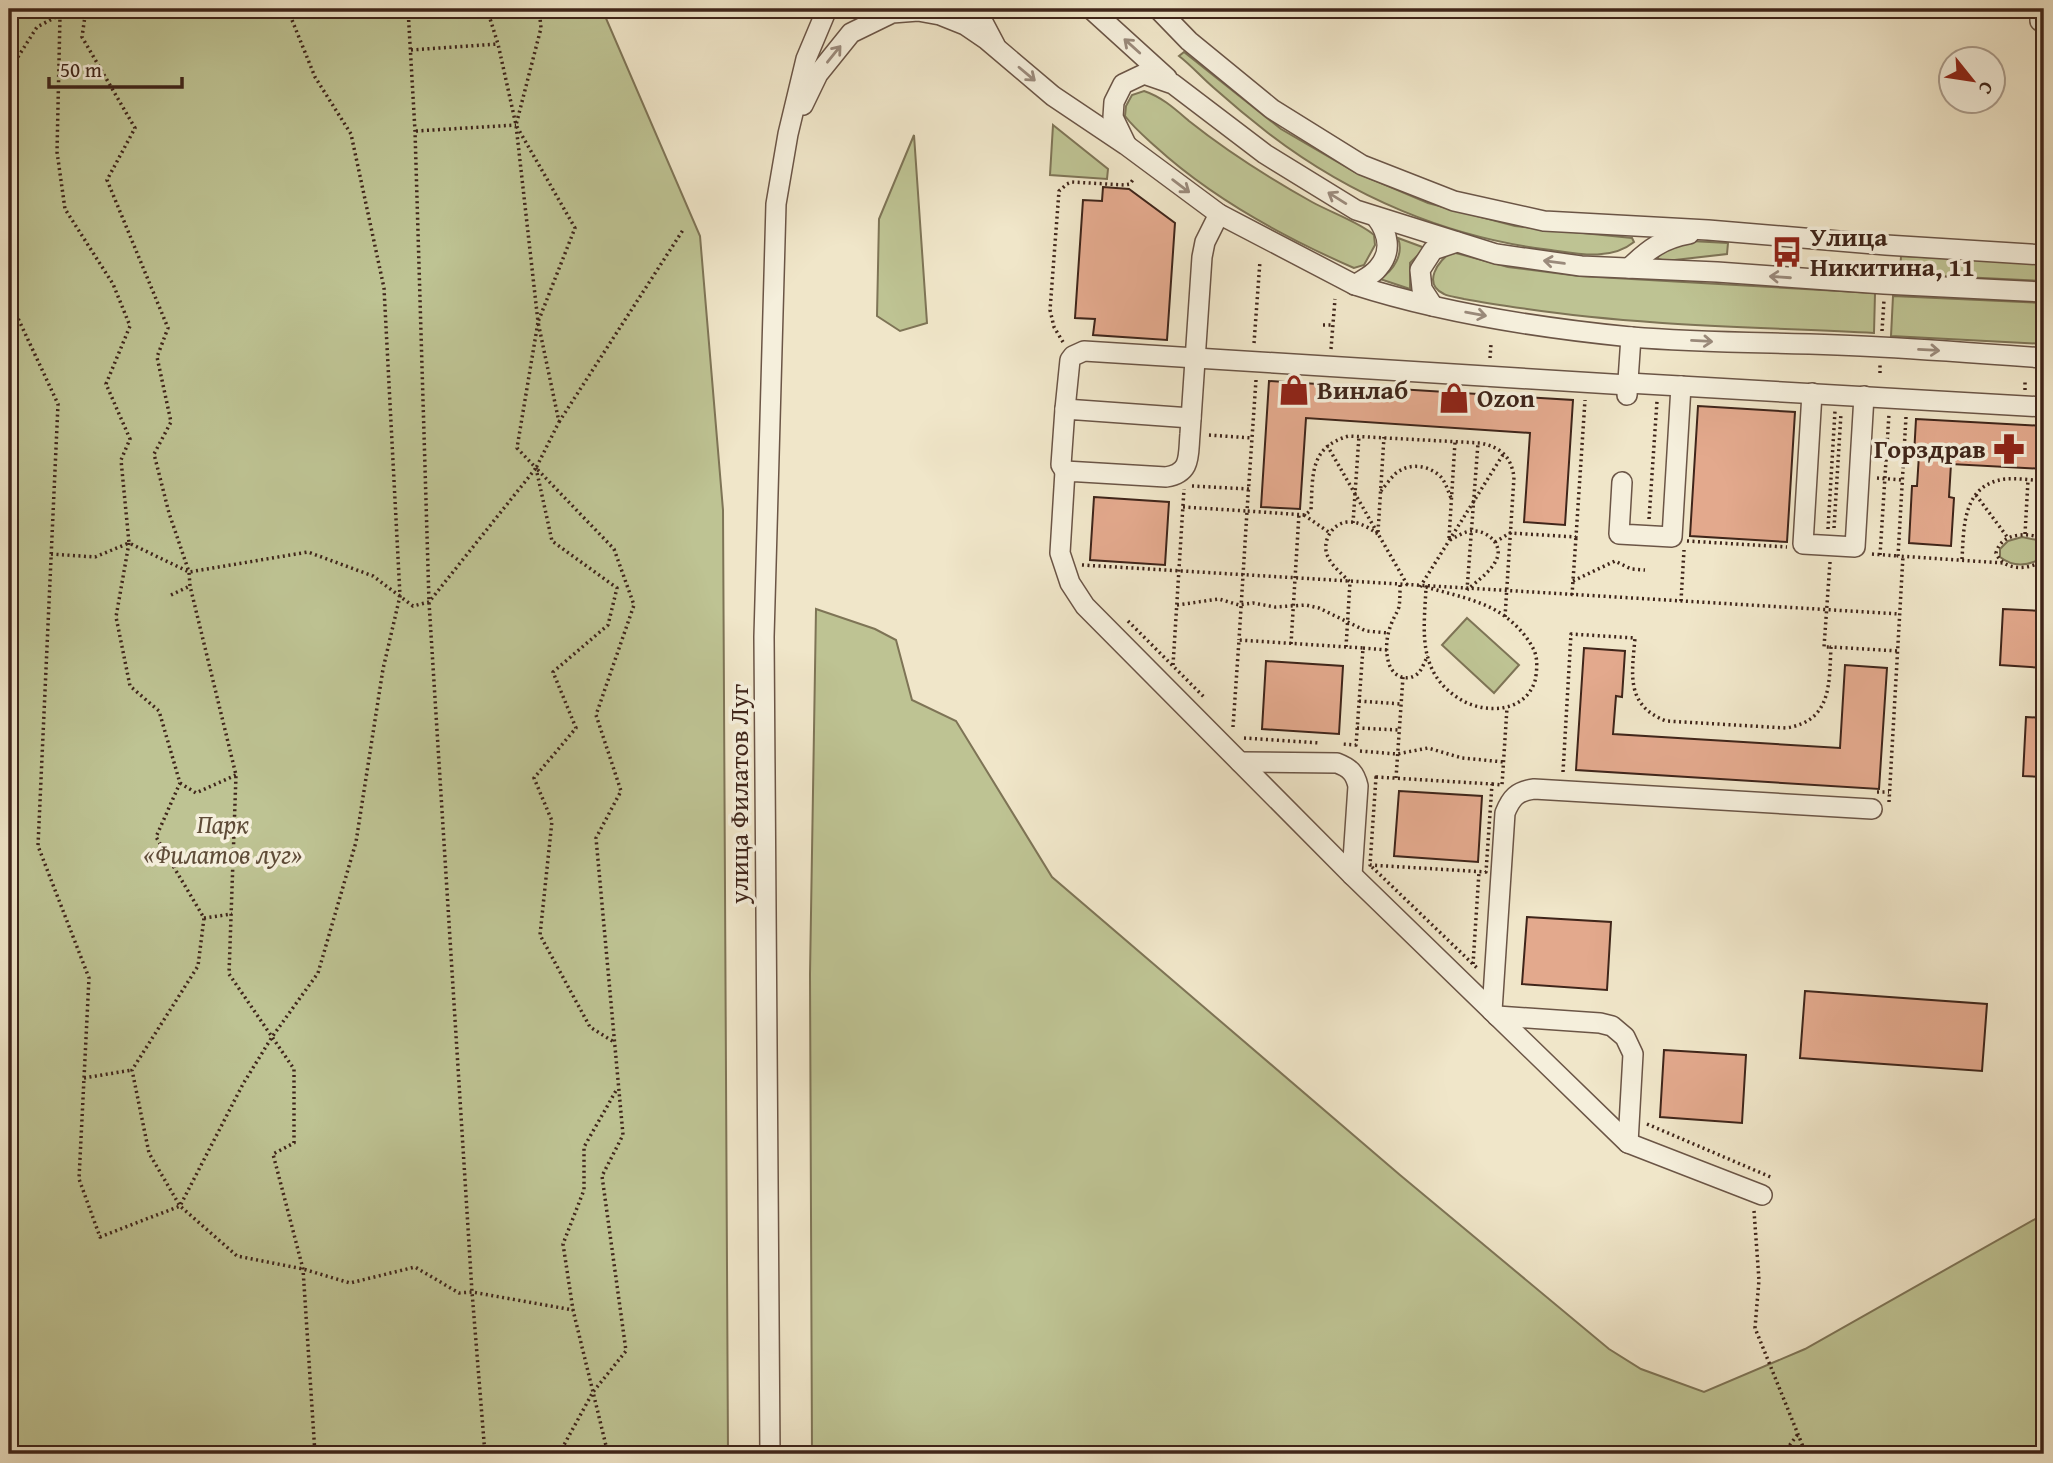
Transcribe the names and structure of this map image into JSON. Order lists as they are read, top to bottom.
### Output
{
  "streets": {
    "street": ["улица Филатов Луг"]
  },
  "parks": ["Парк «Филатов луг»"],
  "places": {
    "bus stop": ["Улица Никитина, 11"],
    "shop": ["Винлаб", "Ozon"],
    "pharmacy": ["Горздрав"]
  },
  "scale_bar": "50 m",
  "north": "bottom right"
}
